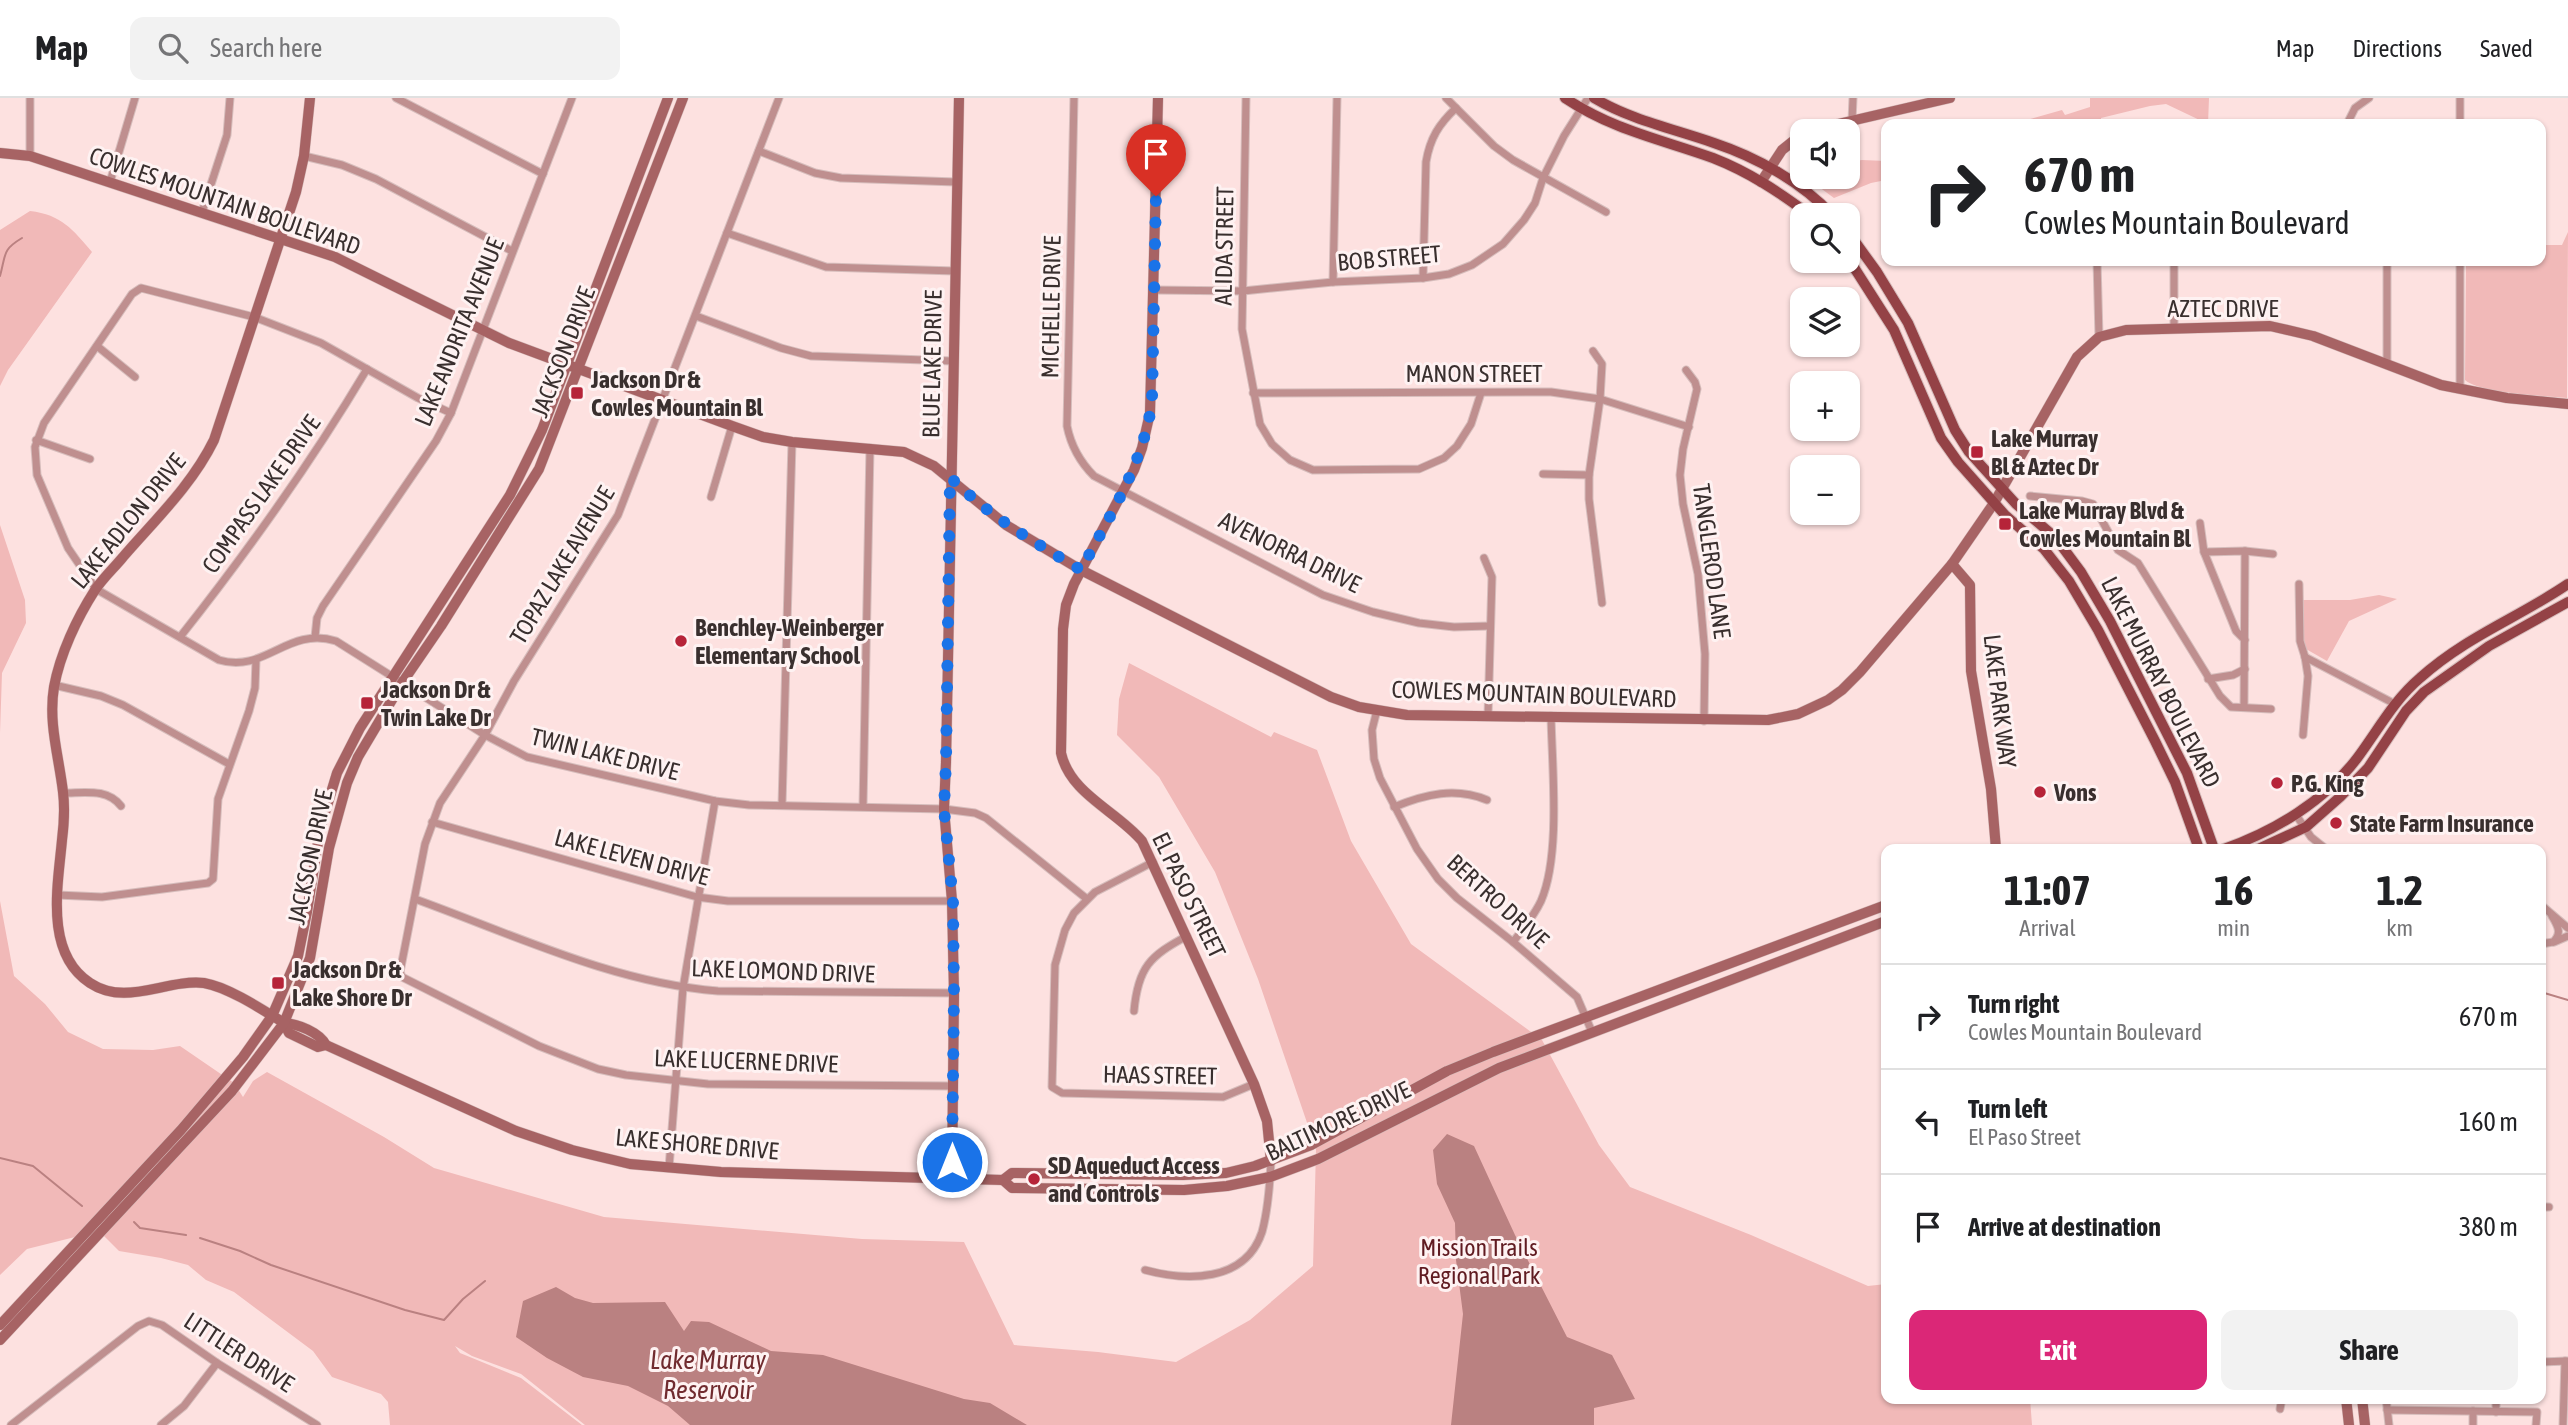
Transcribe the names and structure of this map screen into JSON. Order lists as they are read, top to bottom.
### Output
{
  "streets": {
    "main road": ["LAKE MURRAY BOULEVARD"],
    "street": [
      "COWLES MOUNTAIN BOULEVARD",
      "ALIDA STREET",
      "BOB STREET",
      "MICHELLE DRIVE",
      "AZTEC DRIVE",
      "LAKE ANDRITA AVENUE",
      "JACKSON DRIVE",
      "BLUE LAKE DRIVE",
      "MANON STREET",
      "COMPASS LAKE DRIVE",
      "LAKE ADLON DRIVE",
      "AVENORRA DRIVE",
      "TANGLEROD LANE",
      "TOPAZ LAKE AVENUE",
      "LAKE PARK WAY",
      "TWIN LAKE DRIVE",
      "LAKE LEVEN DRIVE",
      "EL PASO STREET",
      "BERTRO DRIVE",
      "LAKE LOMOND DRIVE",
      "LAKE LUCERNE DRIVE",
      "HAAS STREET",
      "BALTIMORE DRIVE",
      "LAKE SHORE DRIVE",
      "LITTLER DRIVE"
    ]
  },
  "crossings": [
    ["COWLES MOUNTAIN BOULEVARD", "LAKE ANDRITA AVENUE"],
    ["COWLES MOUNTAIN BOULEVARD", "JACKSON DRIVE"],
    ["COWLES MOUNTAIN BOULEVARD", "BLUE LAKE DRIVE"],
    ["COWLES MOUNTAIN BOULEVARD", "LAKE ADLON DRIVE"],
    ["COWLES MOUNTAIN BOULEVARD", "TANGLEROD LANE"],
    ["COWLES MOUNTAIN BOULEVARD", "TOPAZ LAKE AVENUE"],
    ["COWLES MOUNTAIN BOULEVARD", "LAKE MURRAY BOULEVARD"],
    ["COWLES MOUNTAIN BOULEVARD", "LAKE PARK WAY"],
    ["COWLES MOUNTAIN BOULEVARD", "EL PASO STREET"],
    ["COWLES MOUNTAIN BOULEVARD", "BERTRO DRIVE"],
    ["ALIDA STREET", "BOB STREET"],
    ["ALIDA STREET", "MANON STREET"],
    ["BOB STREET", "EL PASO STREET"],
    ["MICHELLE DRIVE", "AVENORRA DRIVE"],
    ["MICHELLE DRIVE", "EL PASO STREET"],
    ["LAKE ANDRITA AVENUE", "TWIN LAKE DRIVE"],
    ["JACKSON DRIVE", "TWIN LAKE DRIVE"],
    ["JACKSON DRIVE", "LAKE SHORE DRIVE"],
    ["BLUE LAKE DRIVE", "TWIN LAKE DRIVE"],
    ["BLUE LAKE DRIVE", "LAKE LEVEN DRIVE"],
    ["BLUE LAKE DRIVE", "LAKE LOMOND DRIVE"],
    ["BLUE LAKE DRIVE", "LAKE LUCERNE DRIVE"],
    ["BLUE LAKE DRIVE", "LAKE SHORE DRIVE"],
    ["MANON STREET", "TANGLEROD LANE"],
    ["LAKE ADLON DRIVE", "LAKE SHORE DRIVE"],
    ["AVENORRA DRIVE", "EL PASO STREET"],
    ["TOPAZ LAKE AVENUE", "TWIN LAKE DRIVE"],
    ["TOPAZ LAKE AVENUE", "LAKE LEVEN DRIVE"],
    ["TOPAZ LAKE AVENUE", "LAKE LOMOND DRIVE"],
    ["TOPAZ LAKE AVENUE", "LAKE LUCERNE DRIVE"],
    ["TWIN LAKE DRIVE", "HAAS STREET"],
    ["EL PASO STREET", "HAAS STREET"],
    ["EL PASO STREET", "BALTIMORE DRIVE"],
    ["BERTRO DRIVE", "BALTIMORE DRIVE"],
    ["BALTIMORE DRIVE", "LAKE SHORE DRIVE"]
  ],
  "water": ["Lake Murray Reservoir"],
  "parks": ["Mission Trails Regional Park"],
  "places": {
    "transit": [
      "Jackson Dr & Cowles Mountain Bl",
      "Lake Murray Bl & Aztec Dr",
      "Lake Murray Blvd & Cowles Mountain Bl",
      "Jackson Dr & Twin Lake Dr",
      "Jackson Dr & Lake Shore Dr"
    ],
    "other": [
      "Benchley-Weinberger Elementary School",
      "P.G. King",
      "Vons",
      "State Farm Insurance",
      "SD Aqueduct Access and Controls"
    ]
  },
  "page": {
    "header": "Map",
    "search": "Search here",
    "nav": ["Map", "Directions", "Saved"],
    "map_buttons": ["+", "−"],
    "turn": ["670 m", "Cowles Mountain Boulevard"],
    "eta": [
      "11:07",
      "Arrival",
      "16",
      "min",
      "1.2",
      "km"
    ],
    "list": [
      {
        "name": "Turn right",
        "note": "Cowles Mountain Boulevard",
        "value": "670 m"
      },
      {
        "name": "Turn left",
        "note": "El Paso Street",
        "value": "160 m"
      },
      {
        "name": "Arrive at destination",
        "value": "380 m"
      }
    ],
    "buttons": ["Exit", "Share"]
  }
}
